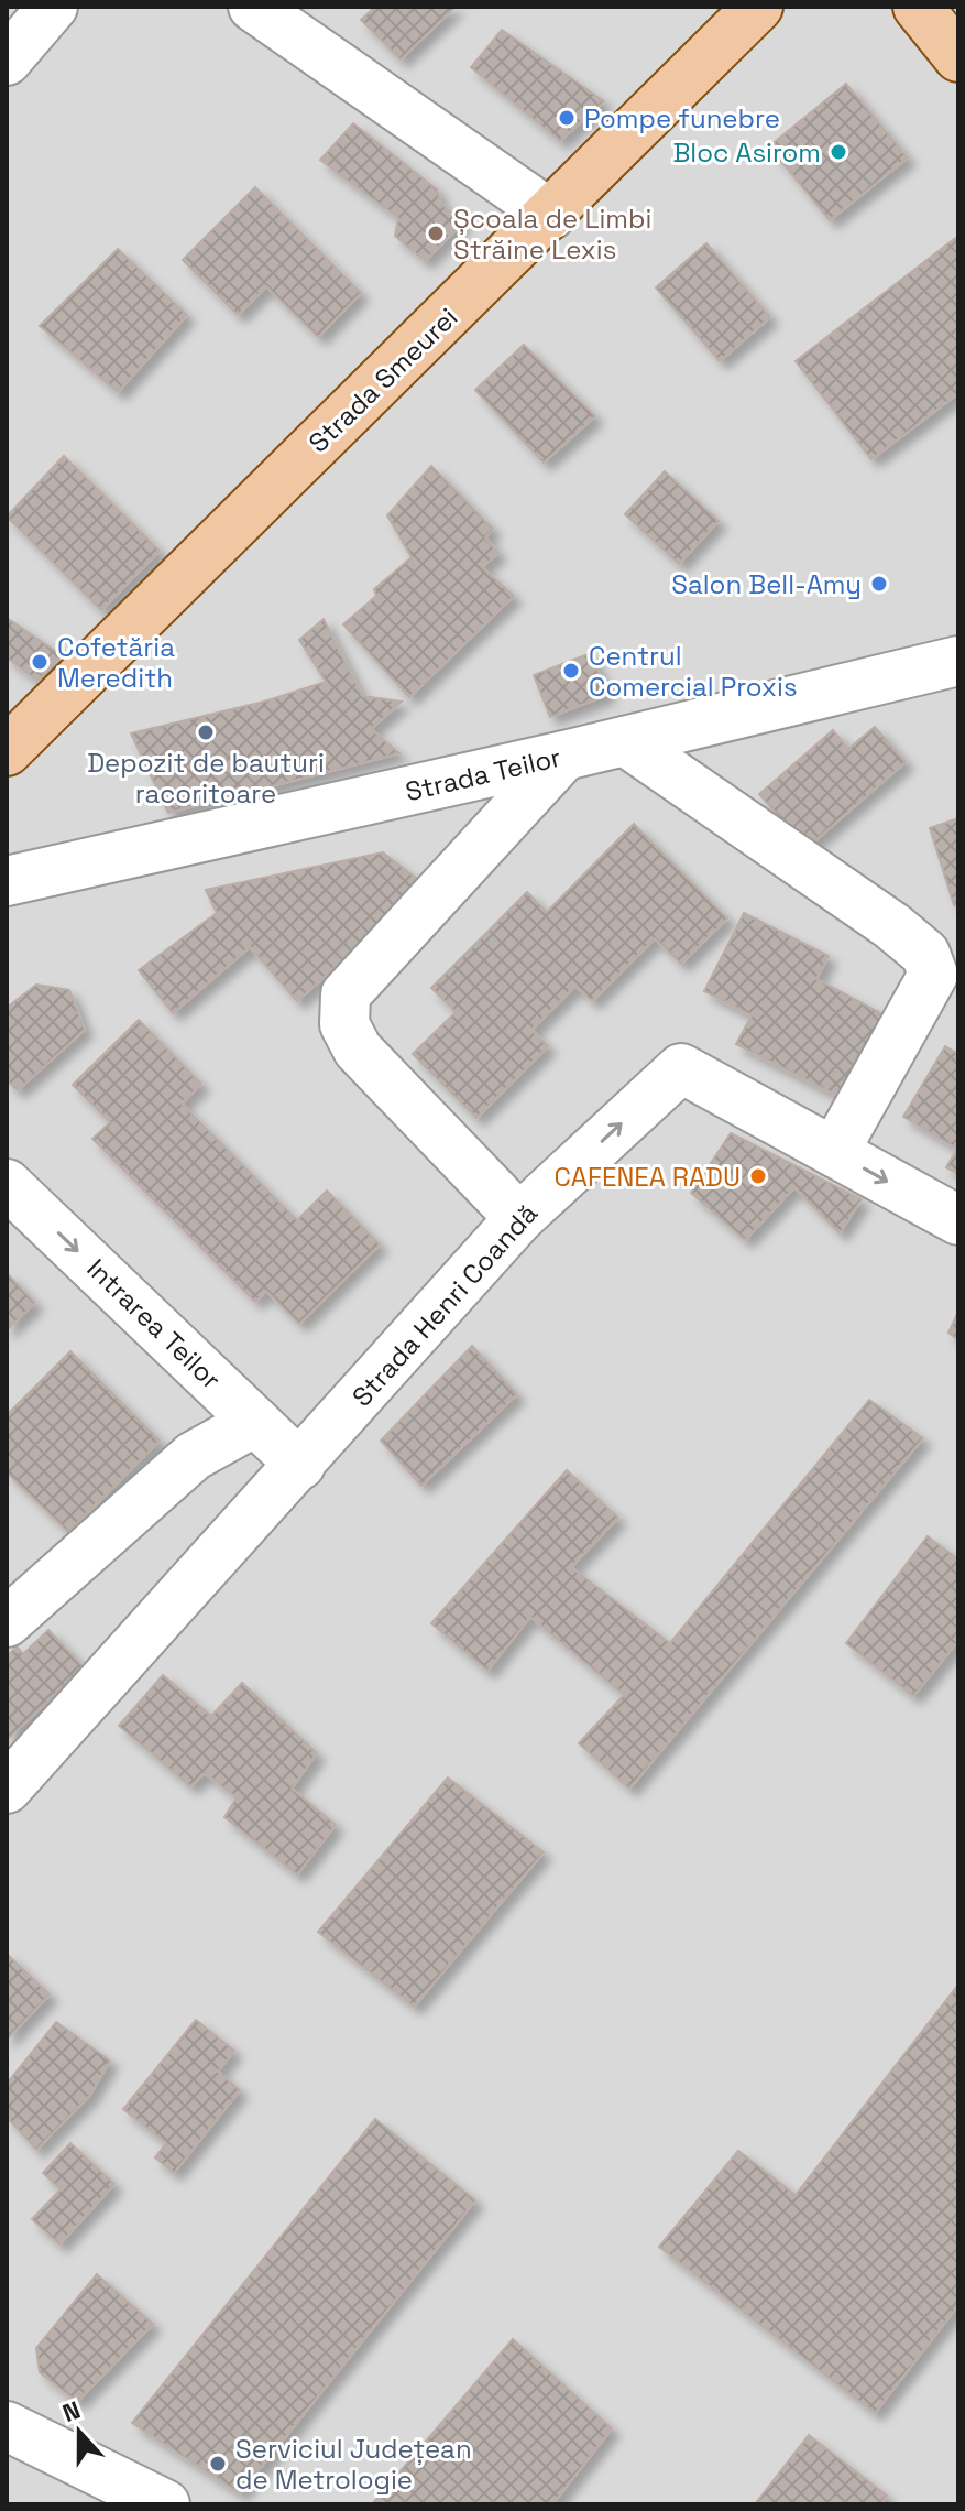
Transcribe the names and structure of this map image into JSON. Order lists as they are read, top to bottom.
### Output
{
  "streets": {
    "main road": ["Strada Smeurei"],
    "street": ["Strada Teilor", "Strada Henri Coandă", "Intrarea Teilor"]
  },
  "crossings": [
    ["Strada Henri Coandă", "Intrarea Teilor"]
  ],
  "one_way": ["Intrarea Teilor"],
  "places": [
    "Pompe funebre",
    "Bloc Asirom",
    "Școala de Limbi Străine Lexis",
    "Salon Bell-Amy",
    "Cofetăria Meredith",
    "Centrul Comercial Proxis",
    "Depozit de bauturi racoritoare",
    "CAFENEA RADU",
    "Serviciul Județean de Metrologie"
  ],
  "north": "top"
}
